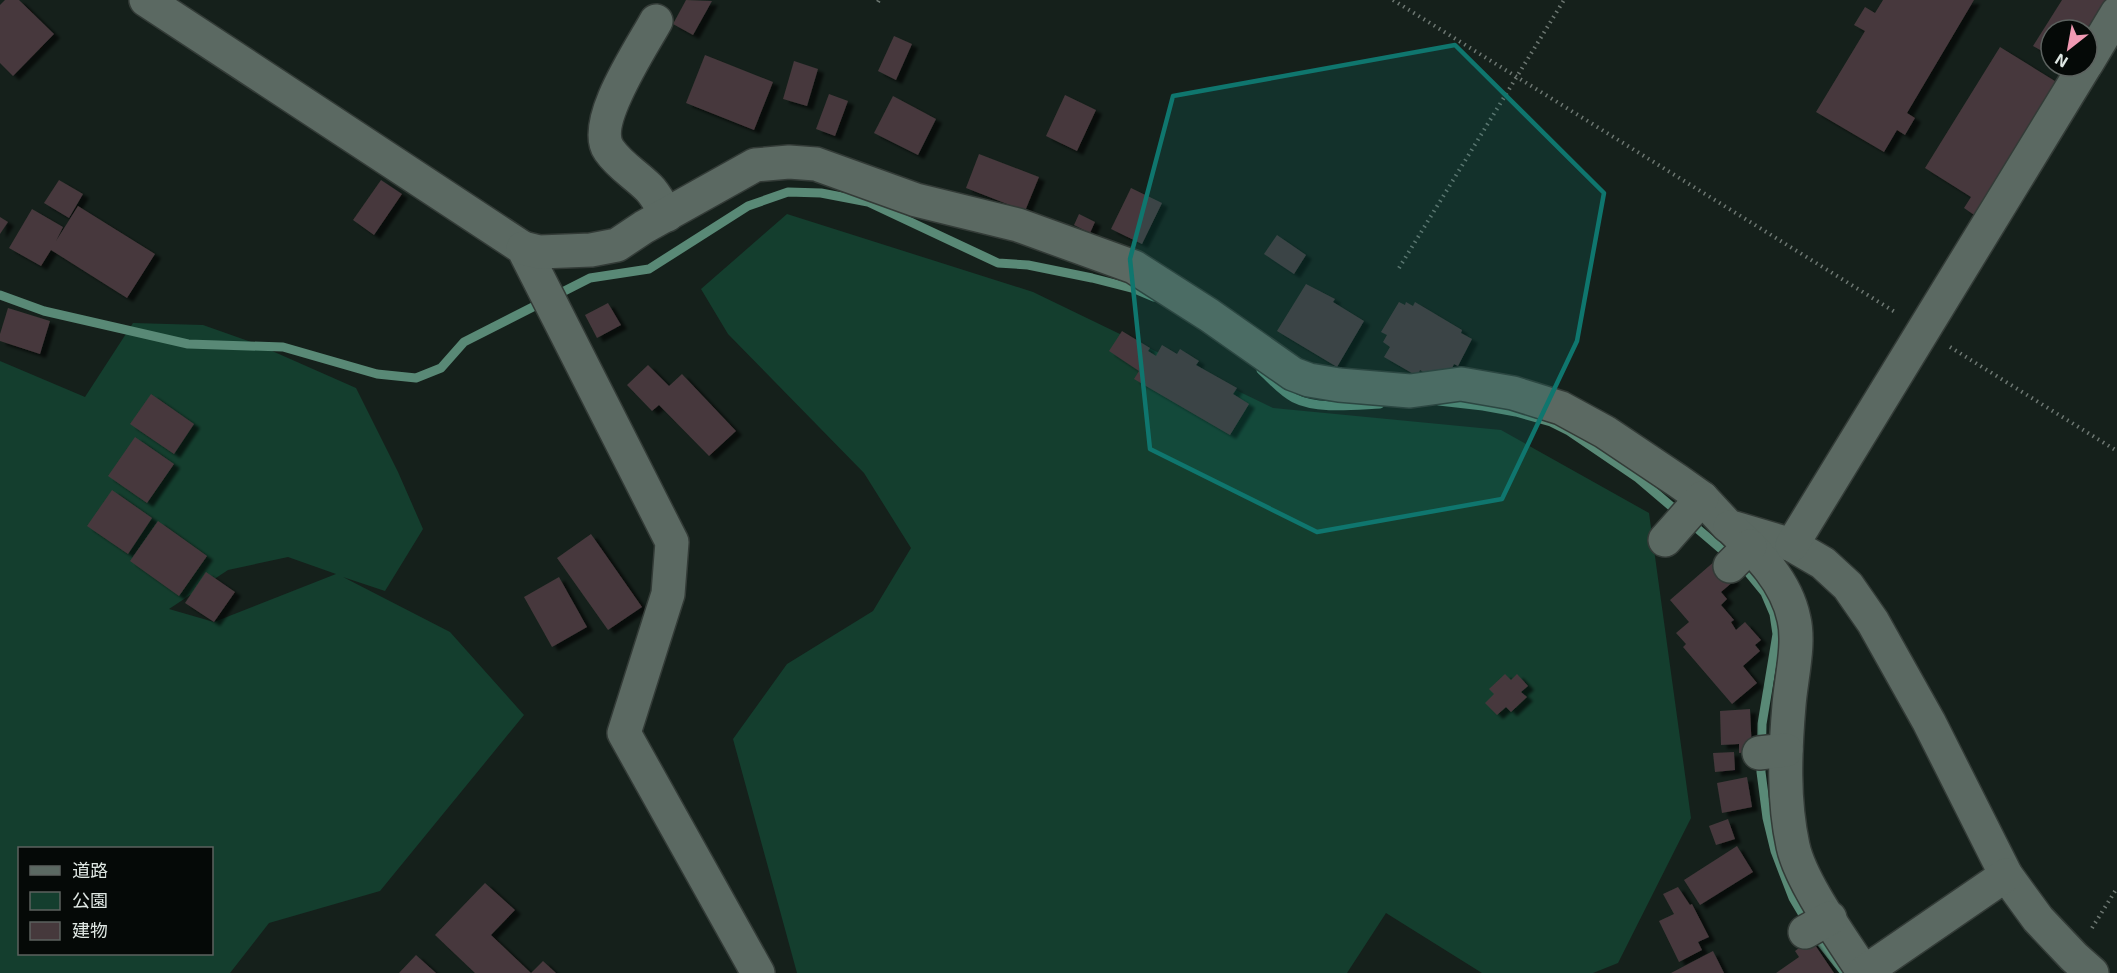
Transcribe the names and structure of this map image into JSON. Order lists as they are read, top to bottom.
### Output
{
  "legend": ["道路", "公園", "建物"],
  "north": "bottom left"
}
